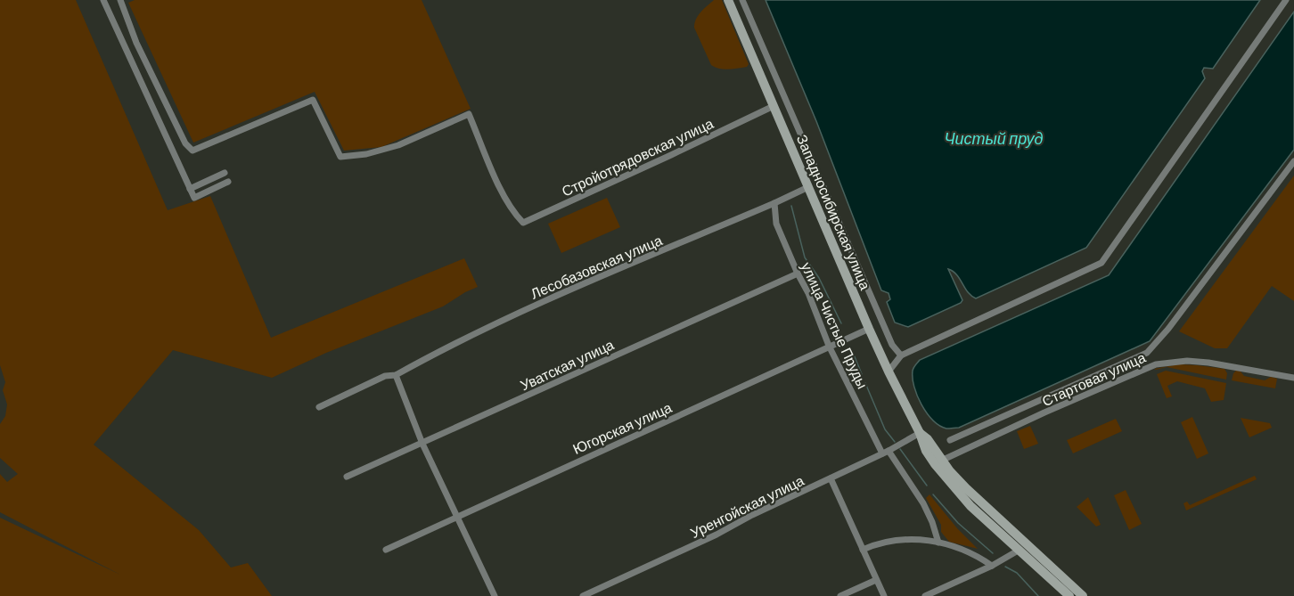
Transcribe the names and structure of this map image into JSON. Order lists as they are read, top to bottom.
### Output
{
  "streets": {
    "main road": ["Западносибирская улица"],
    "street": [
      "Стройотрядовская улица",
      "Лесобазовская улица",
      "улица Чистые Пруды",
      "Уватская улица",
      "Стартовая улица",
      "Югорская улица",
      "Уренгойская улица"
    ]
  },
  "crossings": [
    ["Стройотрядовская улица", "Западносибирская улица"],
    ["Западносибирская улица", "Лесобазовская улица"],
    ["Западносибирская улица", "Стартовая улица"],
    ["Западносибирская улица", "Югорская улица"],
    ["Западносибирская улица", "Уренгойская улица"],
    ["Лесобазовская улица", "улица Чистые Пруды"],
    ["улица Чистые Пруды", "Уватская улица"],
    ["улица Чистые Пруды", "Югорская улица"],
    ["улица Чистые Пруды", "Уренгойская улица"]
  ],
  "water": ["Чистый пруд"]
}
